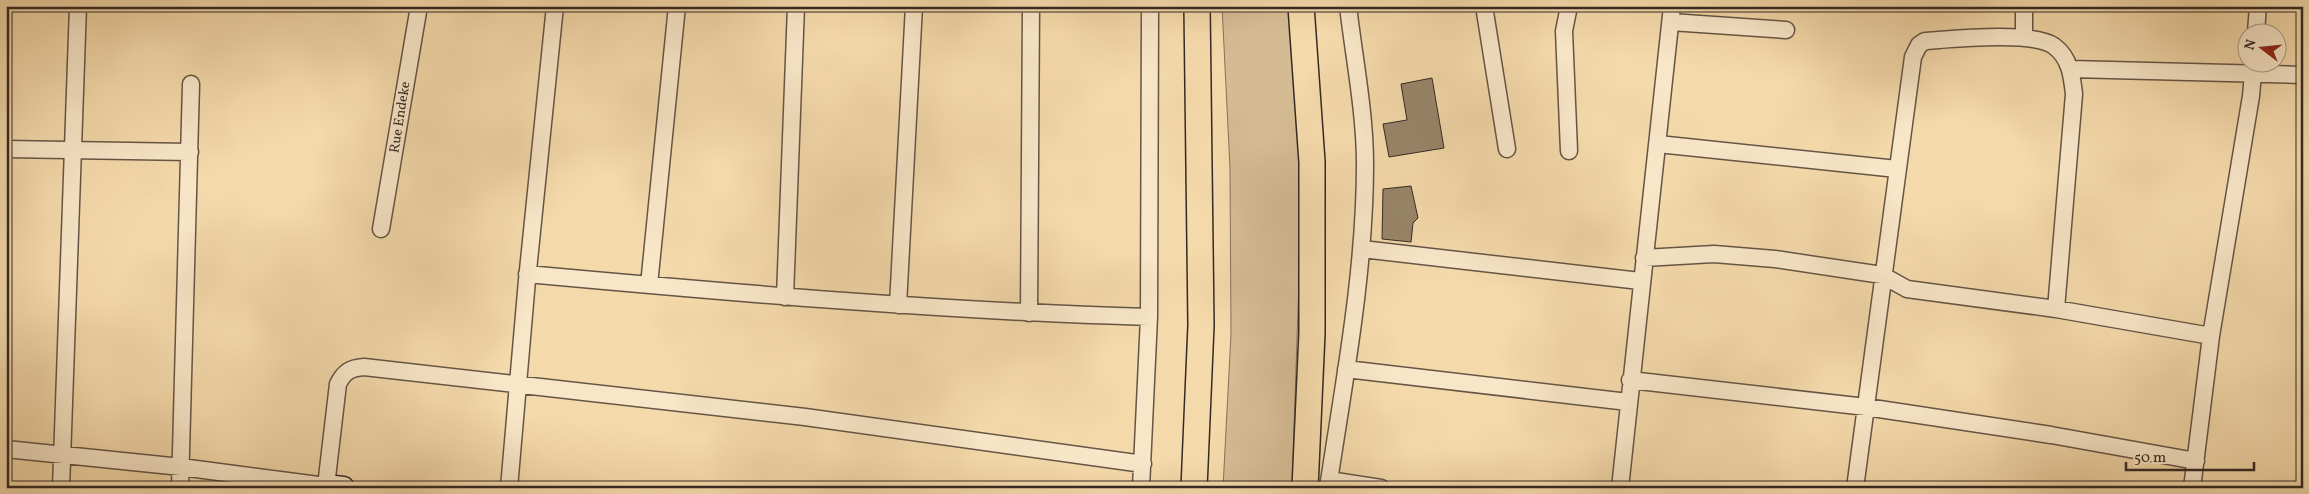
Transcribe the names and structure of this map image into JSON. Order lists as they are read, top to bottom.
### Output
{
  "streets": {
    "street": ["Rue Endeke"]
  },
  "scale_bar": "50 m",
  "north": "left"
}
